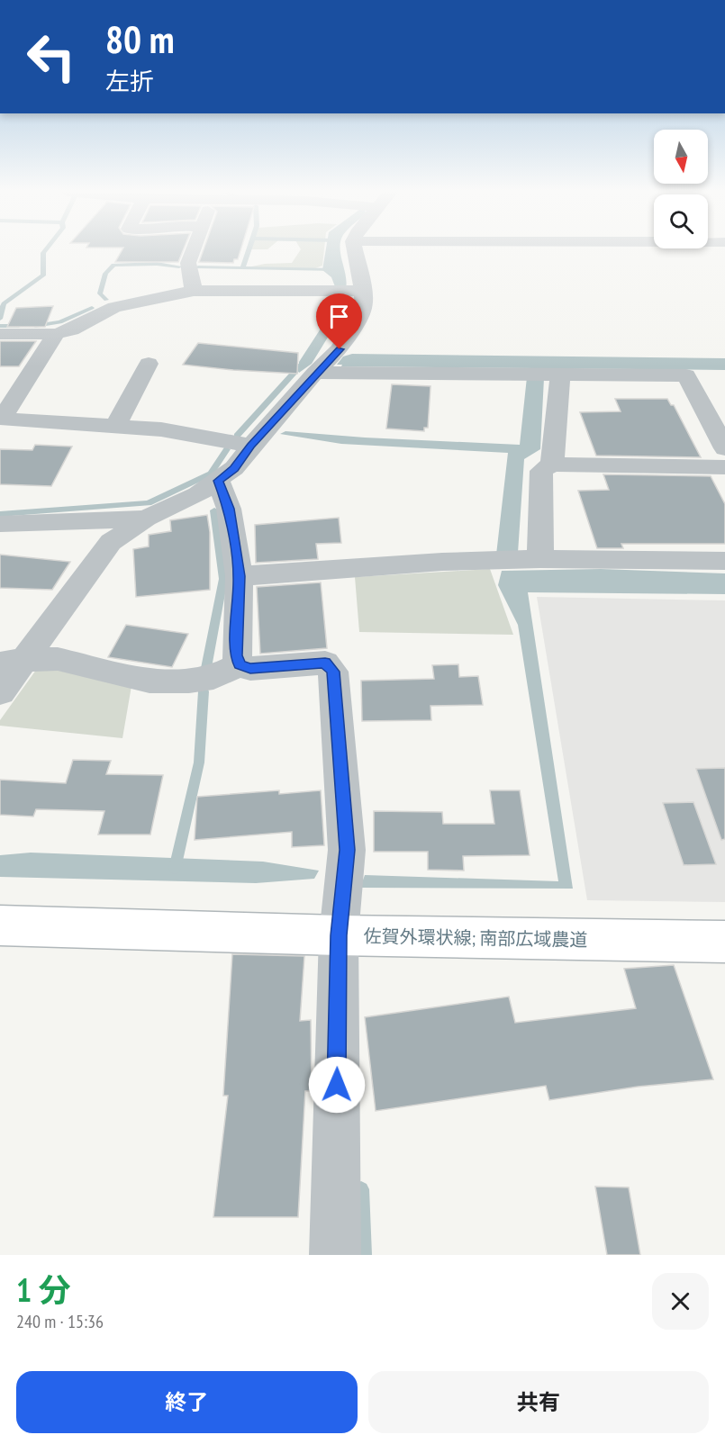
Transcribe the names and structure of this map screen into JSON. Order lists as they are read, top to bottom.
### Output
{
  "streets": {
    "main road": ["佐賀外環状線; 南部広域農道"]
  },
  "north": "bottom",
  "page": {
    "turn": ["80 m", "左折"],
    "heading": ["1 分", "240 m · 15:36"],
    "buttons": ["終了", "共有"]
  }
}
